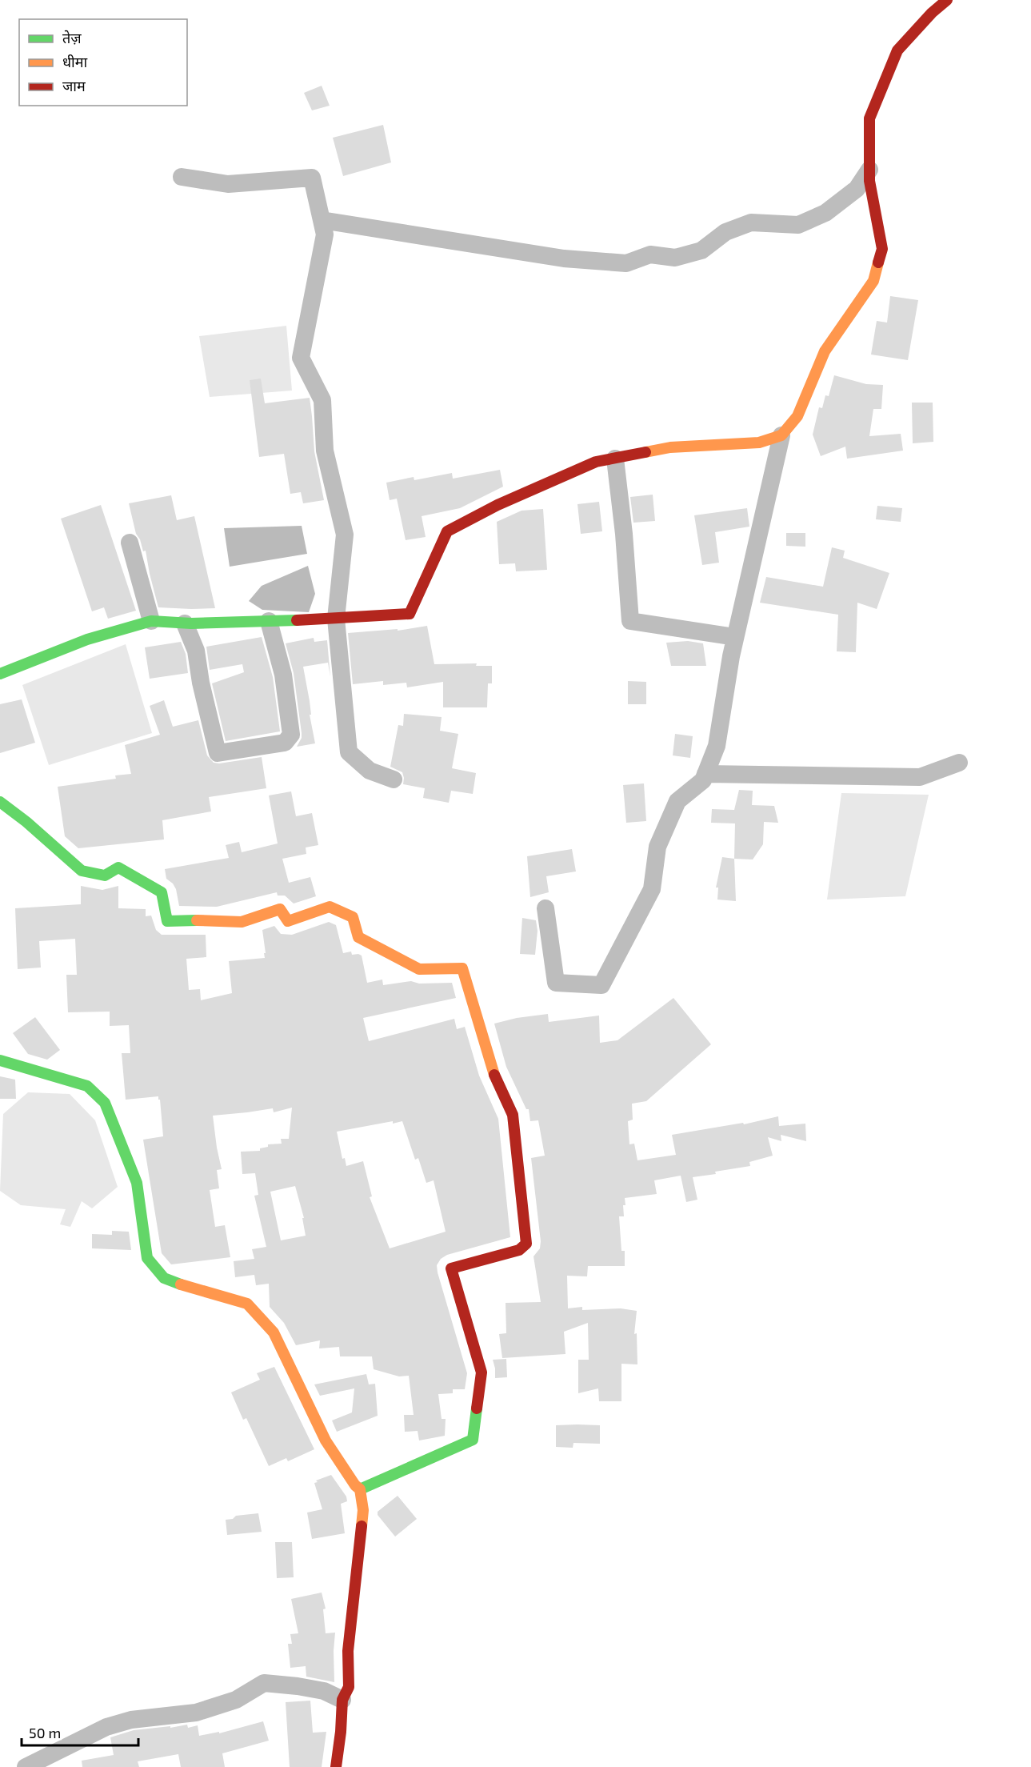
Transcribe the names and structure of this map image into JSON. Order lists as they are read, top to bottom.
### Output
{
  "legend": ["तेज़", "धीमा", "जाम"],
  "scale_bar": "50 m"
}
